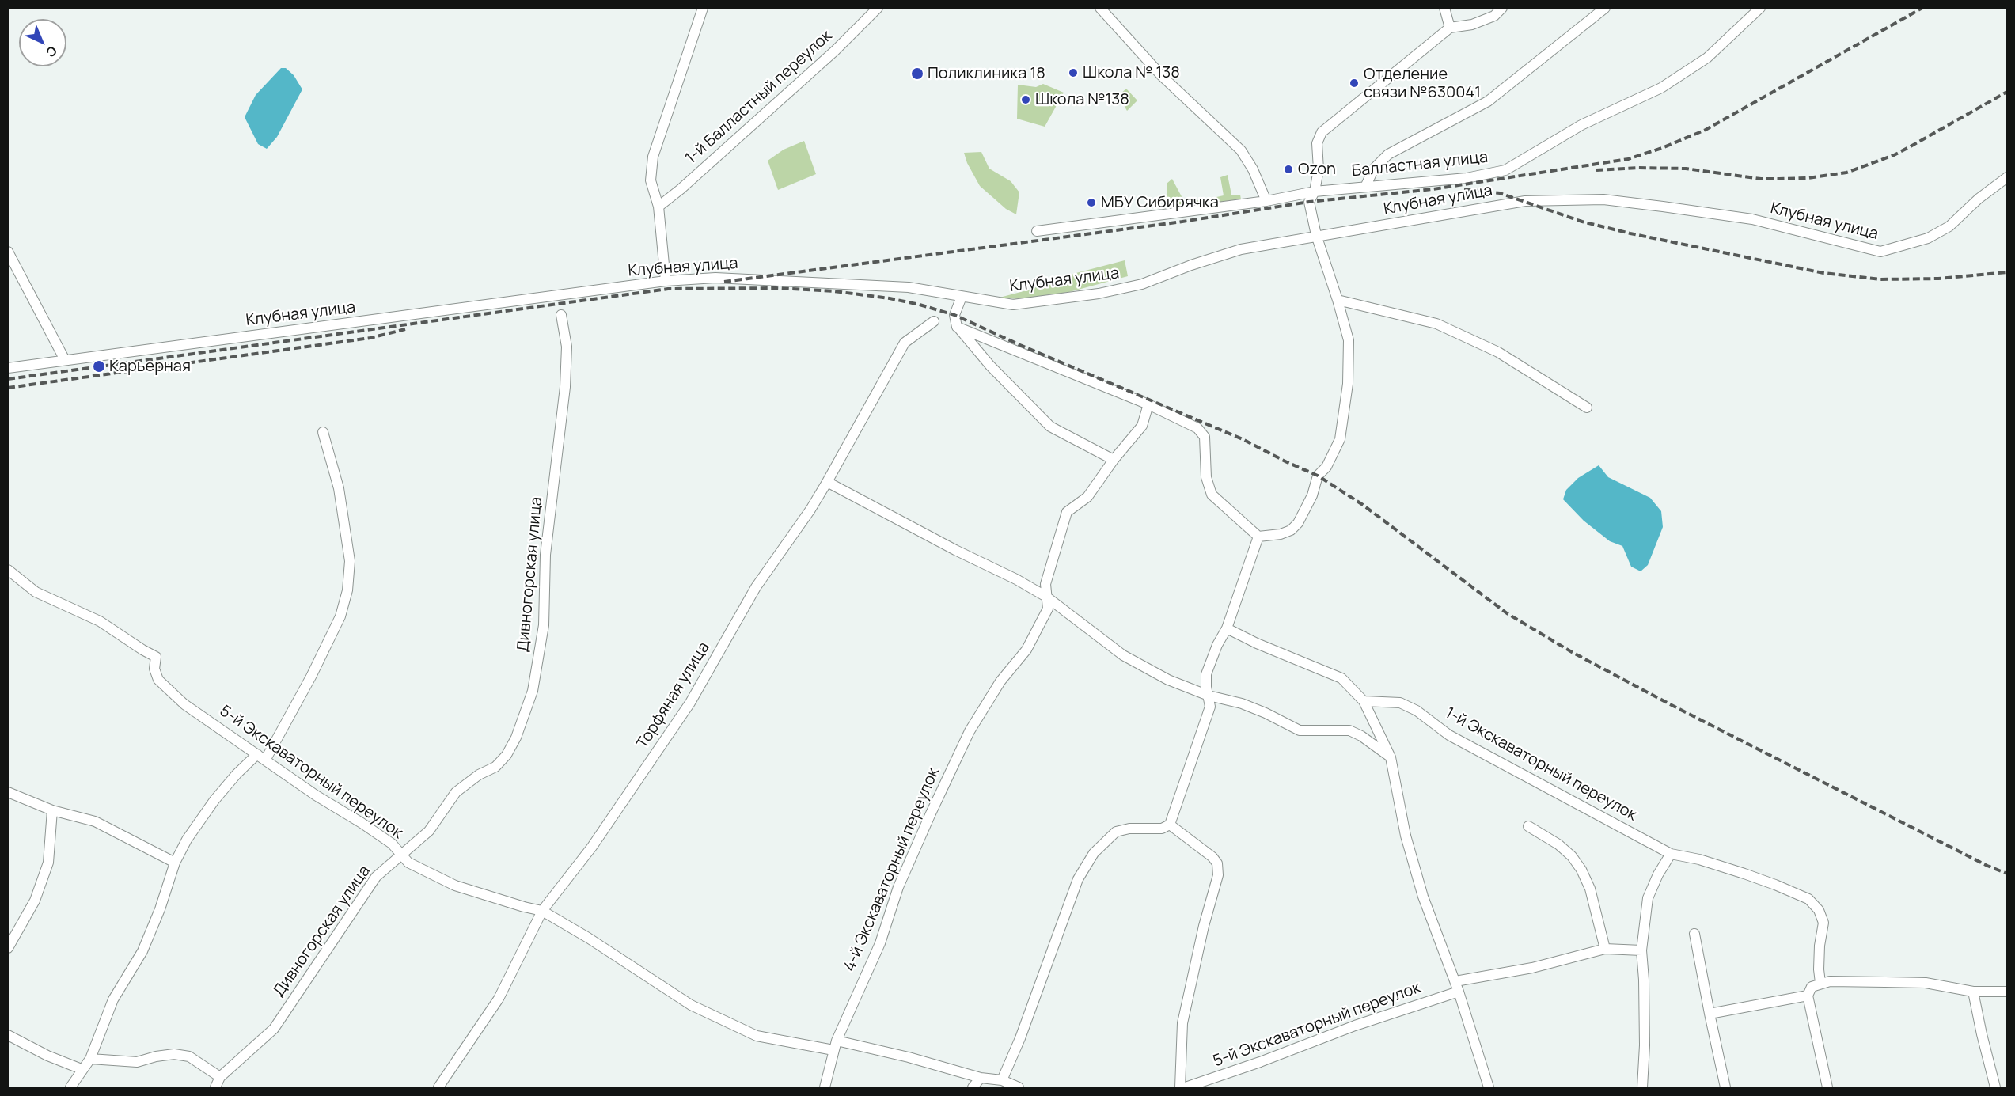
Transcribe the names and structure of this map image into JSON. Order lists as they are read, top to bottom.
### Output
{
  "streets": {
    "street": [
      "1-й Балластный переулок",
      "Балластная улица",
      "Клубная улица",
      "Дивногорская улица",
      "Торфяная улица",
      "1-й Экскаваторный переулок",
      "5-й Экскаваторный переулок",
      "4-й Экскаваторный переулок"
    ]
  },
  "crossings": [
    ["Дивногорская улица", "5-й Экскаваторный переулок"],
    ["Торфяная улица", "5-й Экскаваторный переулок"],
    ["5-й Экскаваторный переулок", "4-й Экскаваторный переулок"]
  ],
  "places": [
    "Школа № 138",
    "Поликлиника 18",
    "Отделение связи №630041",
    "Школа №138",
    "Ozon",
    "МБУ Сибирячка",
    "Карьерная"
  ],
  "north": "bottom right"
}
